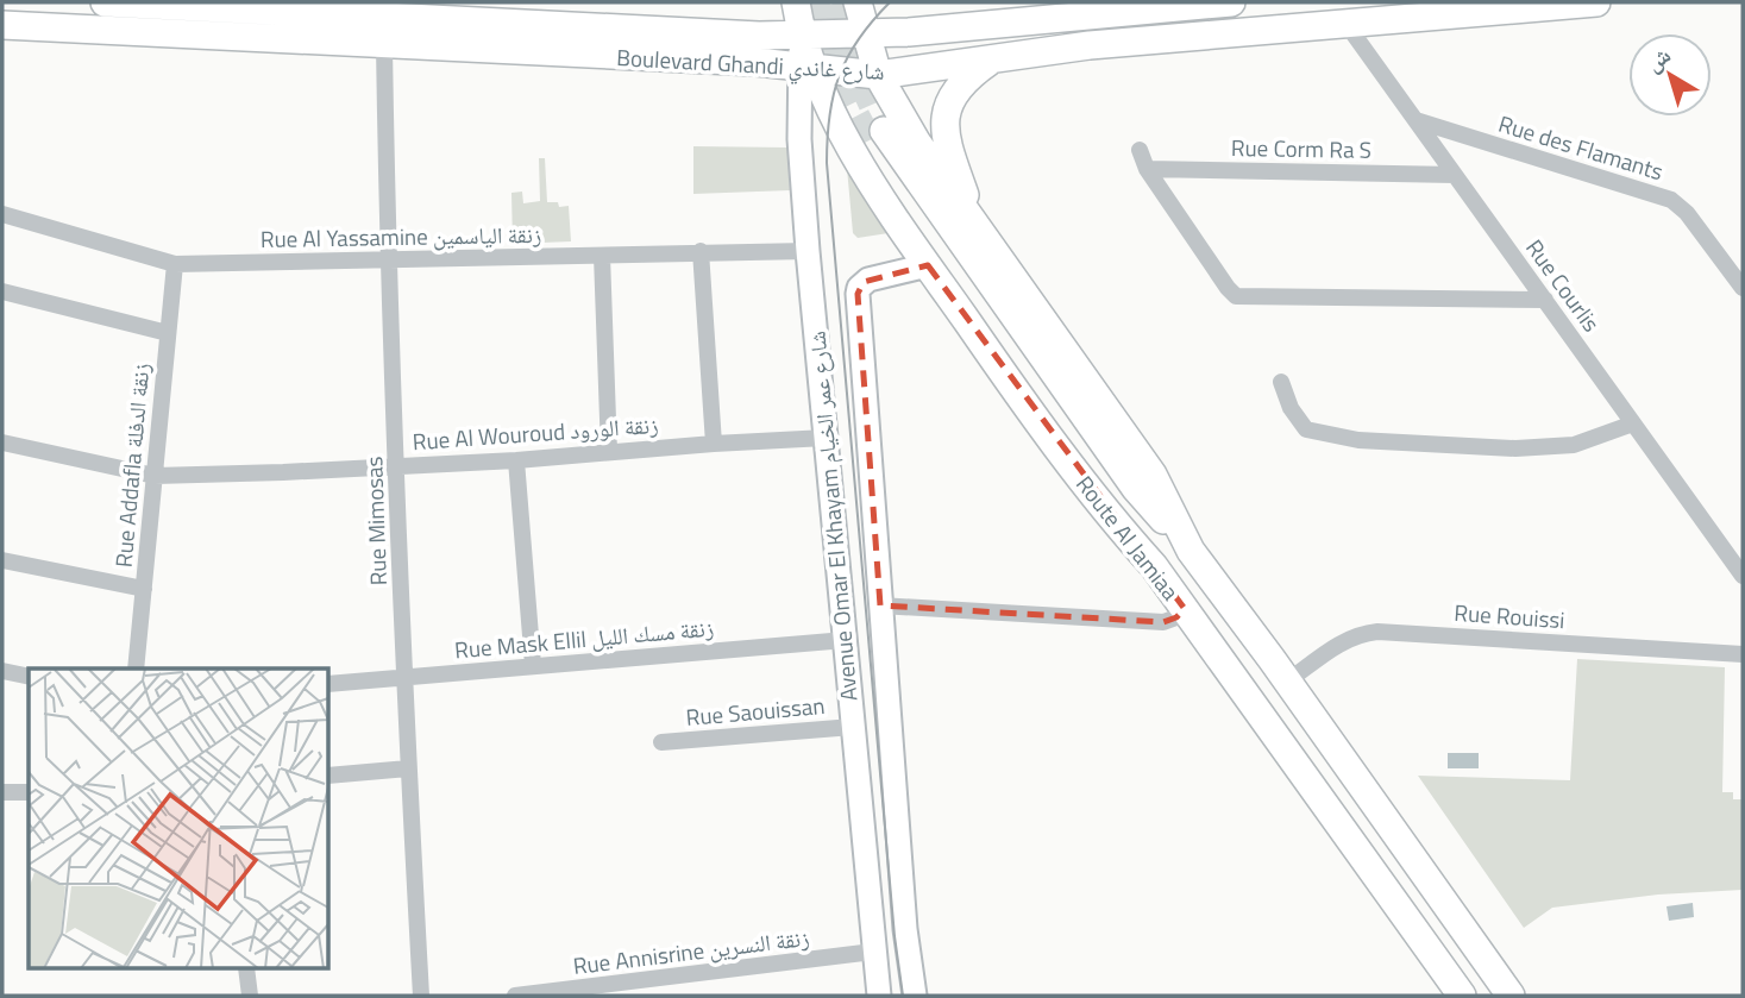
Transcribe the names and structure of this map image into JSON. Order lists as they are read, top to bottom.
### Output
{
  "streets": {
    "main road": ["Boulevard Ghandi شارع غاندي", "Avenue Omar El Khayam شارع عمر الخيام", "Route Al Jamiaa"],
    "street": [
      "Rue des Flamants",
      "Rue Corm Ra S",
      "Rue Al Yassamine زنقة الياسمين",
      "Rue Courlis",
      "Rue Al Wouroud زنقة الورود",
      "Rue Addafla زنقة الدفلة",
      "Rue Mimosas",
      "Rue Rouissi",
      "Rue Mask Ellil زنقة مسك الليل",
      "Rue Saouissan",
      "Rue Annisrine زنقة النسرين"
    ]
  },
  "crossings": [
    ["Boulevard Ghandi شارع غاندي", "Rue Courlis"],
    ["Boulevard Ghandi شارع غاندي", "Avenue Omar El Khayam شارع عمر الخيام"],
    ["Boulevard Ghandi شارع غاندي", "Rue Mimosas"],
    ["Boulevard Ghandi شارع غاندي", "Route Al Jamiaa"],
    ["Rue des Flamants", "Rue Courlis"],
    ["Rue Corm Ra S", "Rue Courlis"],
    ["Rue Al Yassamine زنقة الياسمين", "Rue Addafla زنقة الدفلة"],
    ["Rue Al Yassamine زنقة الياسمين", "Avenue Omar El Khayam شارع عمر الخيام"],
    ["Rue Al Yassamine زنقة الياسمين", "Rue Mimosas"],
    ["Rue Al Wouroud زنقة الورود", "Rue Addafla زنقة الدفلة"],
    ["Rue Al Wouroud زنقة الورود", "Avenue Omar El Khayam شارع عمر الخيام"],
    ["Rue Al Wouroud زنقة الورود", "Rue Mimosas"],
    ["Avenue Omar El Khayam شارع عمر الخيام", "Route Al Jamiaa"],
    ["Avenue Omar El Khayam شارع عمر الخيام", "Rue Mask Ellil زنقة مسك الليل"],
    ["Avenue Omar El Khayam شارع عمر الخيام", "Rue Saouissan"],
    ["Avenue Omar El Khayam شارع عمر الخيام", "Rue Annisrine زنقة النسرين"],
    ["Rue Mimosas", "Rue Mask Ellil زنقة مسك الليل"],
    ["Route Al Jamiaa", "Rue Rouissi"]
  ],
  "north": "top left"
}
